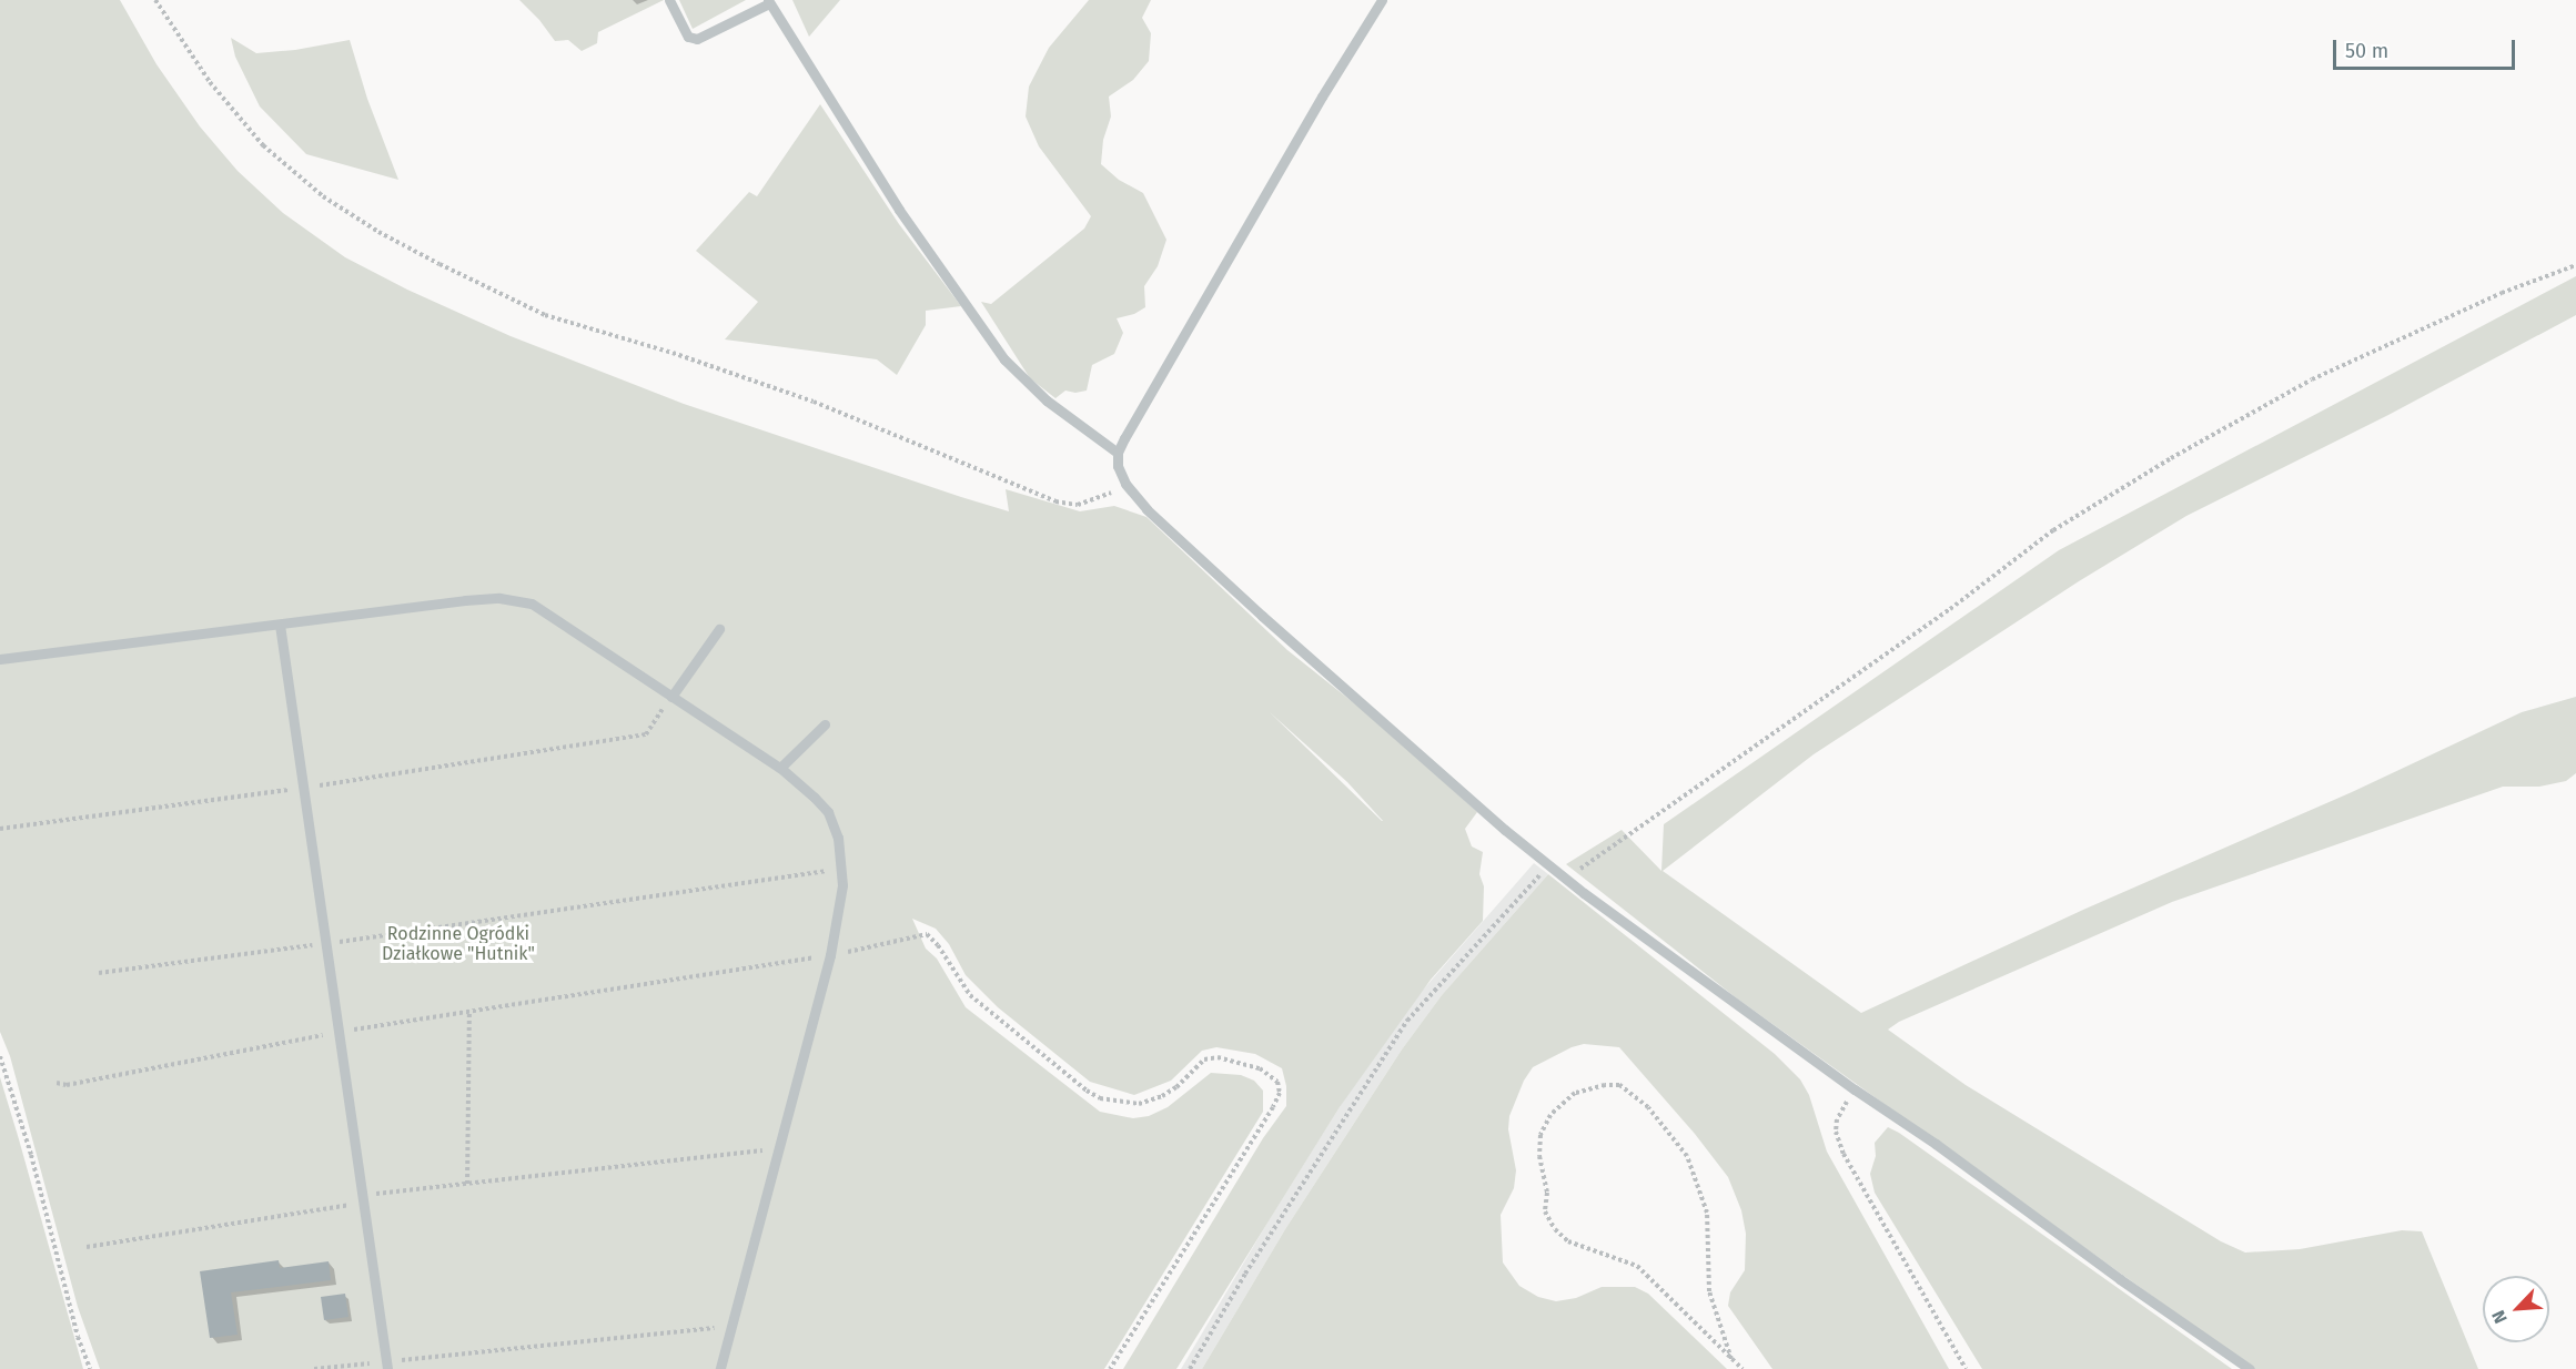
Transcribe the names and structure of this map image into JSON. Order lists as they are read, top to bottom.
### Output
{
  "parks": ["Rodzinne Ogródki Działkowe \"Hutnik\""],
  "scale_bar": "50 m",
  "north": "bottom left"
}
